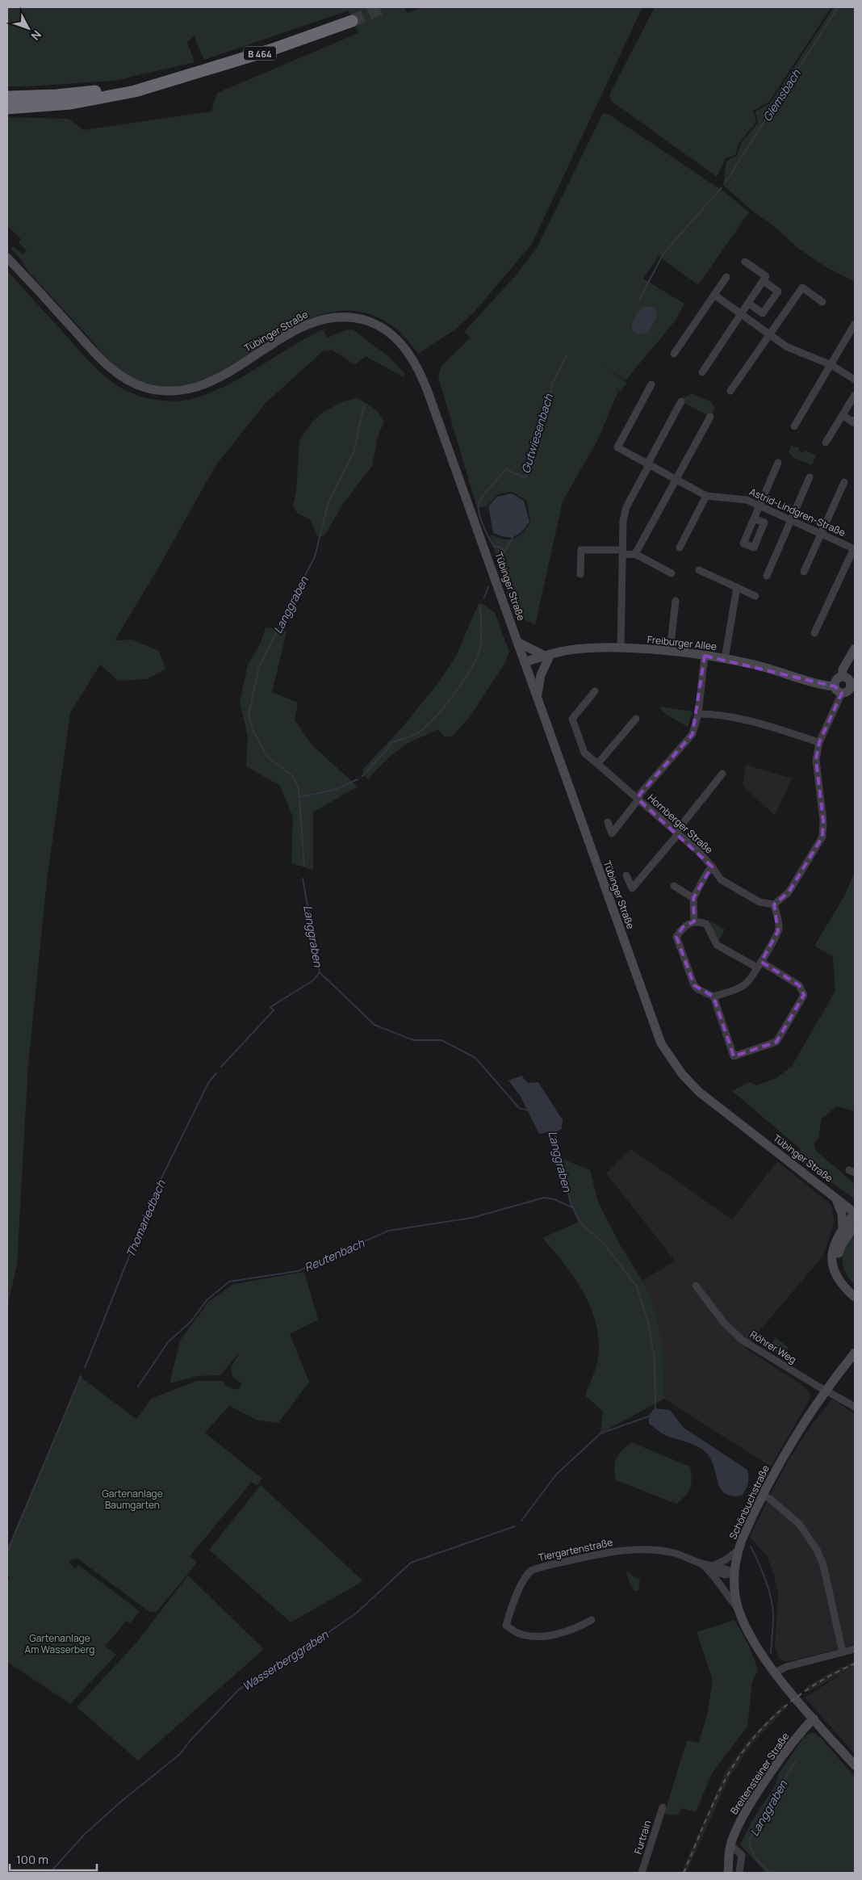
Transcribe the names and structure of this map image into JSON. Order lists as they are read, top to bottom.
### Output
{
  "streets": {
    "highway": ["B 464"],
    "main road": [
      "Tübinger Straße",
      "Freiburger Allee",
      "Schönbuchstraße",
      "Breitensteiner Straße"
    ],
    "street": [
      "Astrid-Lindgren-Straße",
      "Hornberger Straße",
      "Röhrer Weg",
      "Tiergartenstraße",
      "Furtrain"
    ]
  },
  "crossings": [
    ["Tübinger Straße", "Freiburger Allee"],
    ["Röhrer Weg", "Schönbuchstraße"],
    ["Schönbuchstraße", "Tiergartenstraße"],
    ["Schönbuchstraße", "Breitensteiner Straße"]
  ],
  "water": [
    "Glemsbach",
    "Gutwiesenbach",
    "Langgraben",
    "Thomariedbach",
    "Reutenbach",
    "Wasserberggraben"
  ],
  "parks": ["Gartenanlage Baumgarten", "Gartenanlage Am Wasserberg"],
  "scale_bar": "100 m",
  "north": "bottom right"
}
